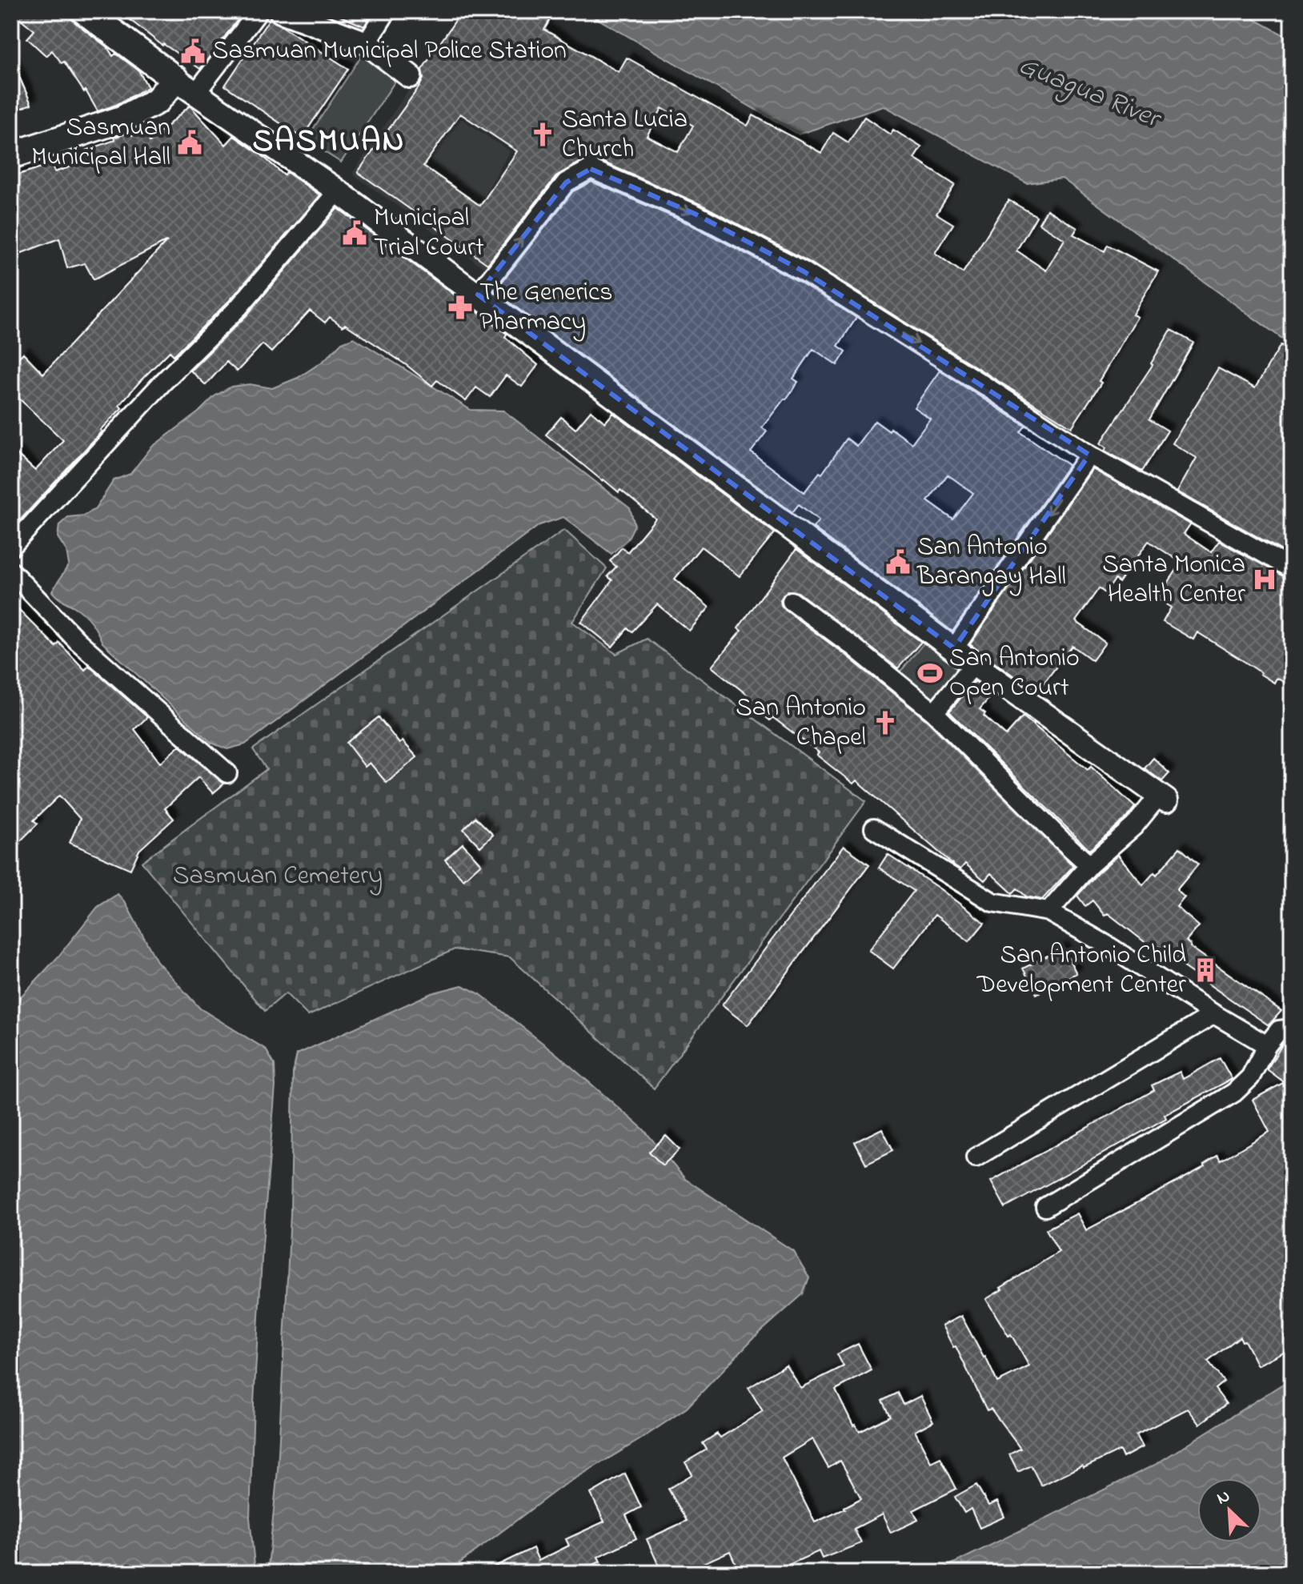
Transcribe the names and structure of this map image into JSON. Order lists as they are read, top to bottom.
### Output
{
  "districts": ["SASMUAN"],
  "water": ["Guagua River"],
  "parks": ["Sasmuan Cemetery"],
  "places": {
    "public building": [
      "Sasmuan Municipal Police Station",
      "Sasmuan Municipal Hall",
      "Municipal Trial Court",
      "San Antonio Barangay Hall"
    ],
    "church": ["Santa Lucia Church", "San Antonio Chapel"],
    "pharmacy": ["The Generics Pharmacy"],
    "hospital": ["Santa Monica Health Center"],
    "sports": ["San Antonio Open Court"],
    "building": ["San Antonio Child Development Center"]
  },
  "north": "top left"
}
